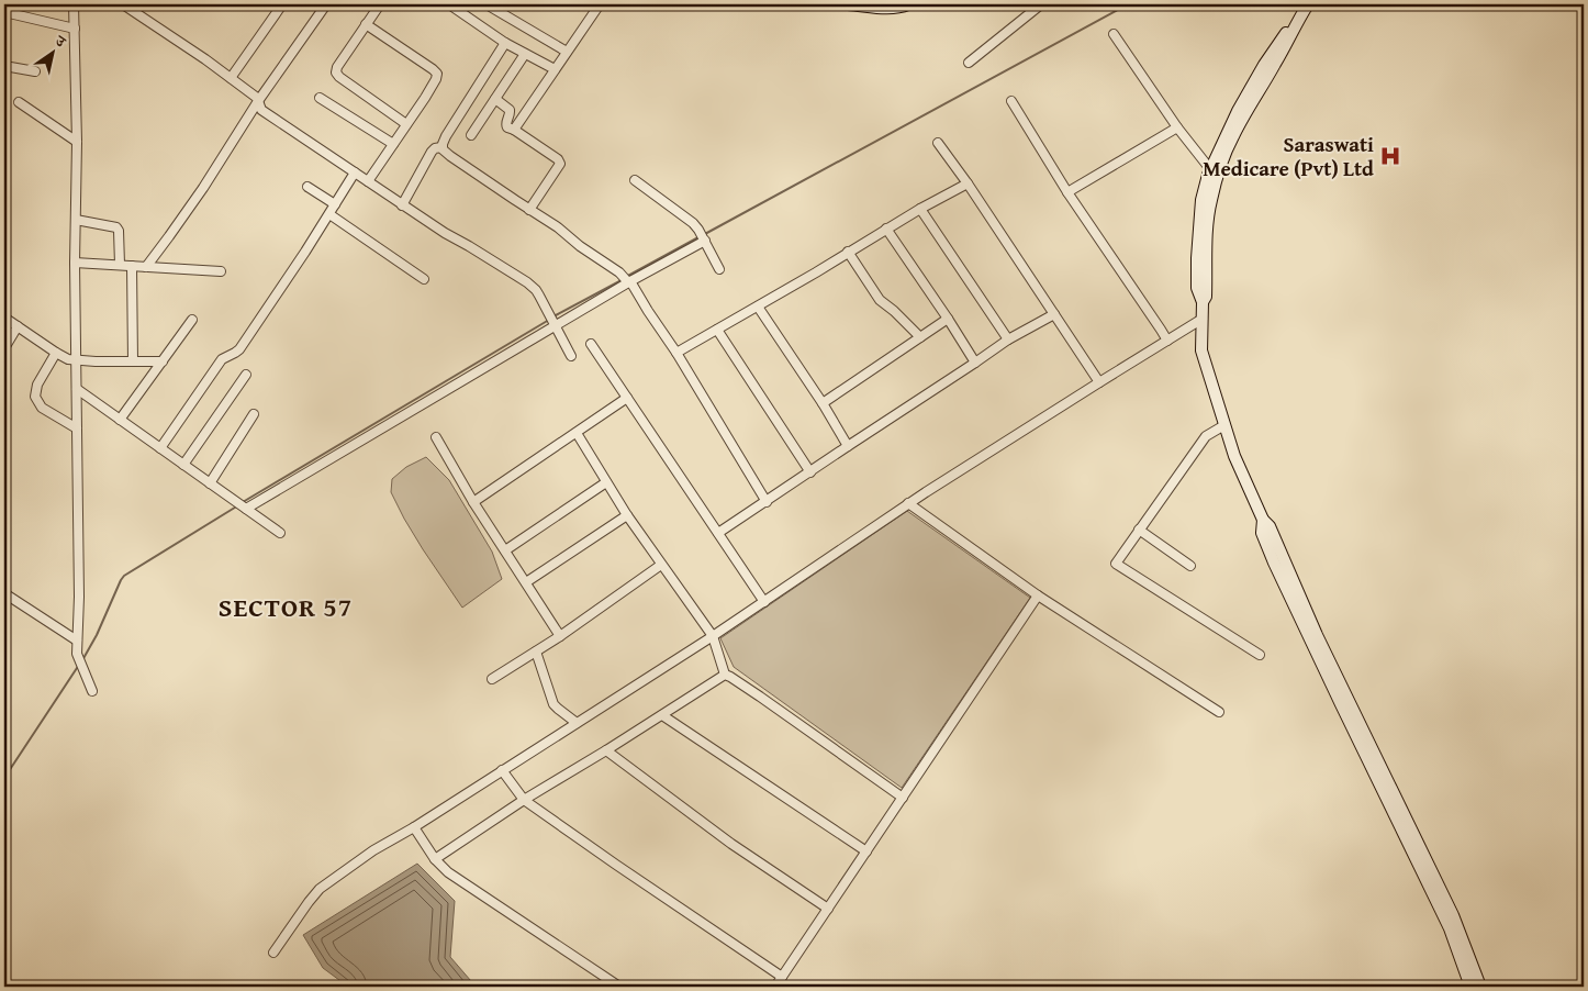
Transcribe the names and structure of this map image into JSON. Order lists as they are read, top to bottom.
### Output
{
  "districts": ["SECTOR 57"],
  "places": {
    "hospital": ["Saraswati Medicare (Pvt) Ltd"]
  },
  "north": "top right"
}
